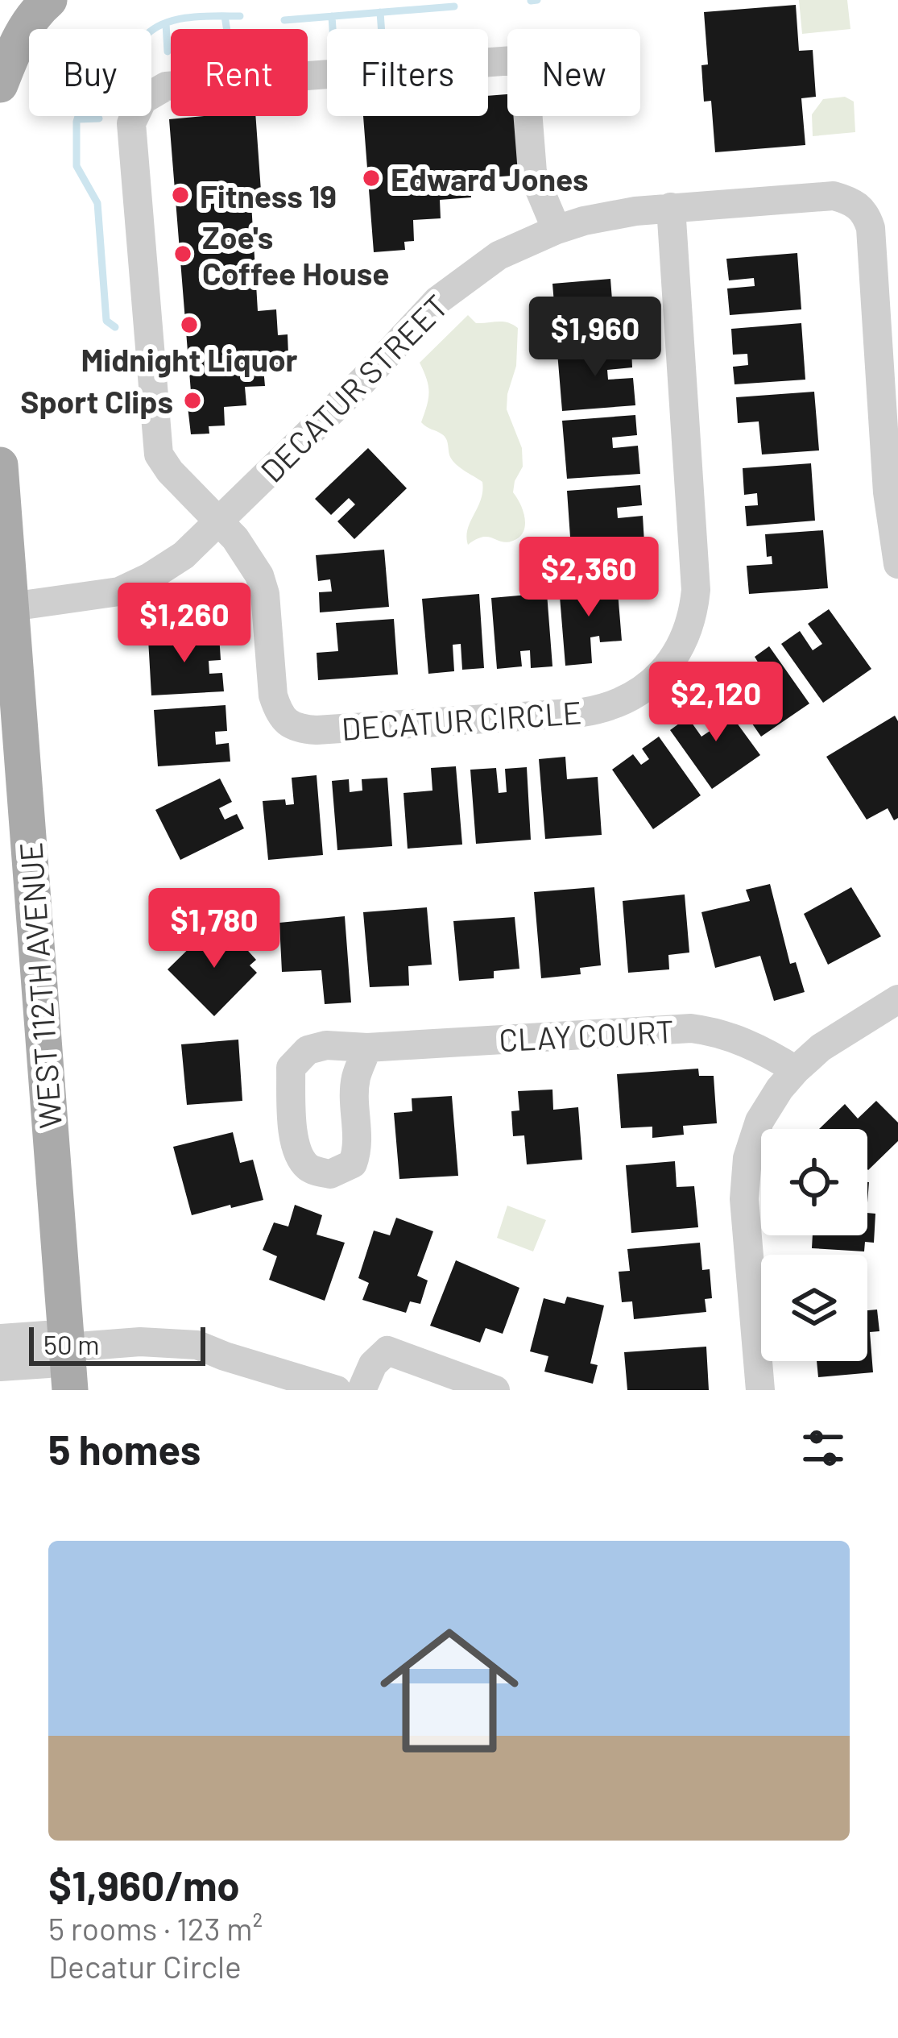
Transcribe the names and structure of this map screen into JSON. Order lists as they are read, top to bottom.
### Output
{
  "streets": {
    "main road": ["WEST 112TH AVENUE"],
    "street": ["DECATUR STREET", "DECATUR CIRCLE", "CLAY COURT"]
  },
  "crossings": [
    ["DECATUR STREET", "DECATUR CIRCLE"],
    ["DECATUR STREET", "WEST 112TH AVENUE"]
  ],
  "places": [
    "Edward Jones",
    "Fitness 19",
    "Zoe's Coffee House",
    "Midnight Liquor",
    "Sport Clips"
  ],
  "scale_bar": "50 m",
  "page": {
    "chip": [
      "Buy",
      "Rent",
      "Filters",
      "New"
    ],
    "price": [
      "$1,960",
      "$2,360",
      "$1,260",
      "$2,120",
      "$1,780"
    ],
    "scale": "50 m",
    "heading": "5 homes",
    "list": [
      {
        "name": "$1,960/mo",
        "note": "5 rooms · 123 m² · Decatur Circle"
      }
    ]
  }
}
